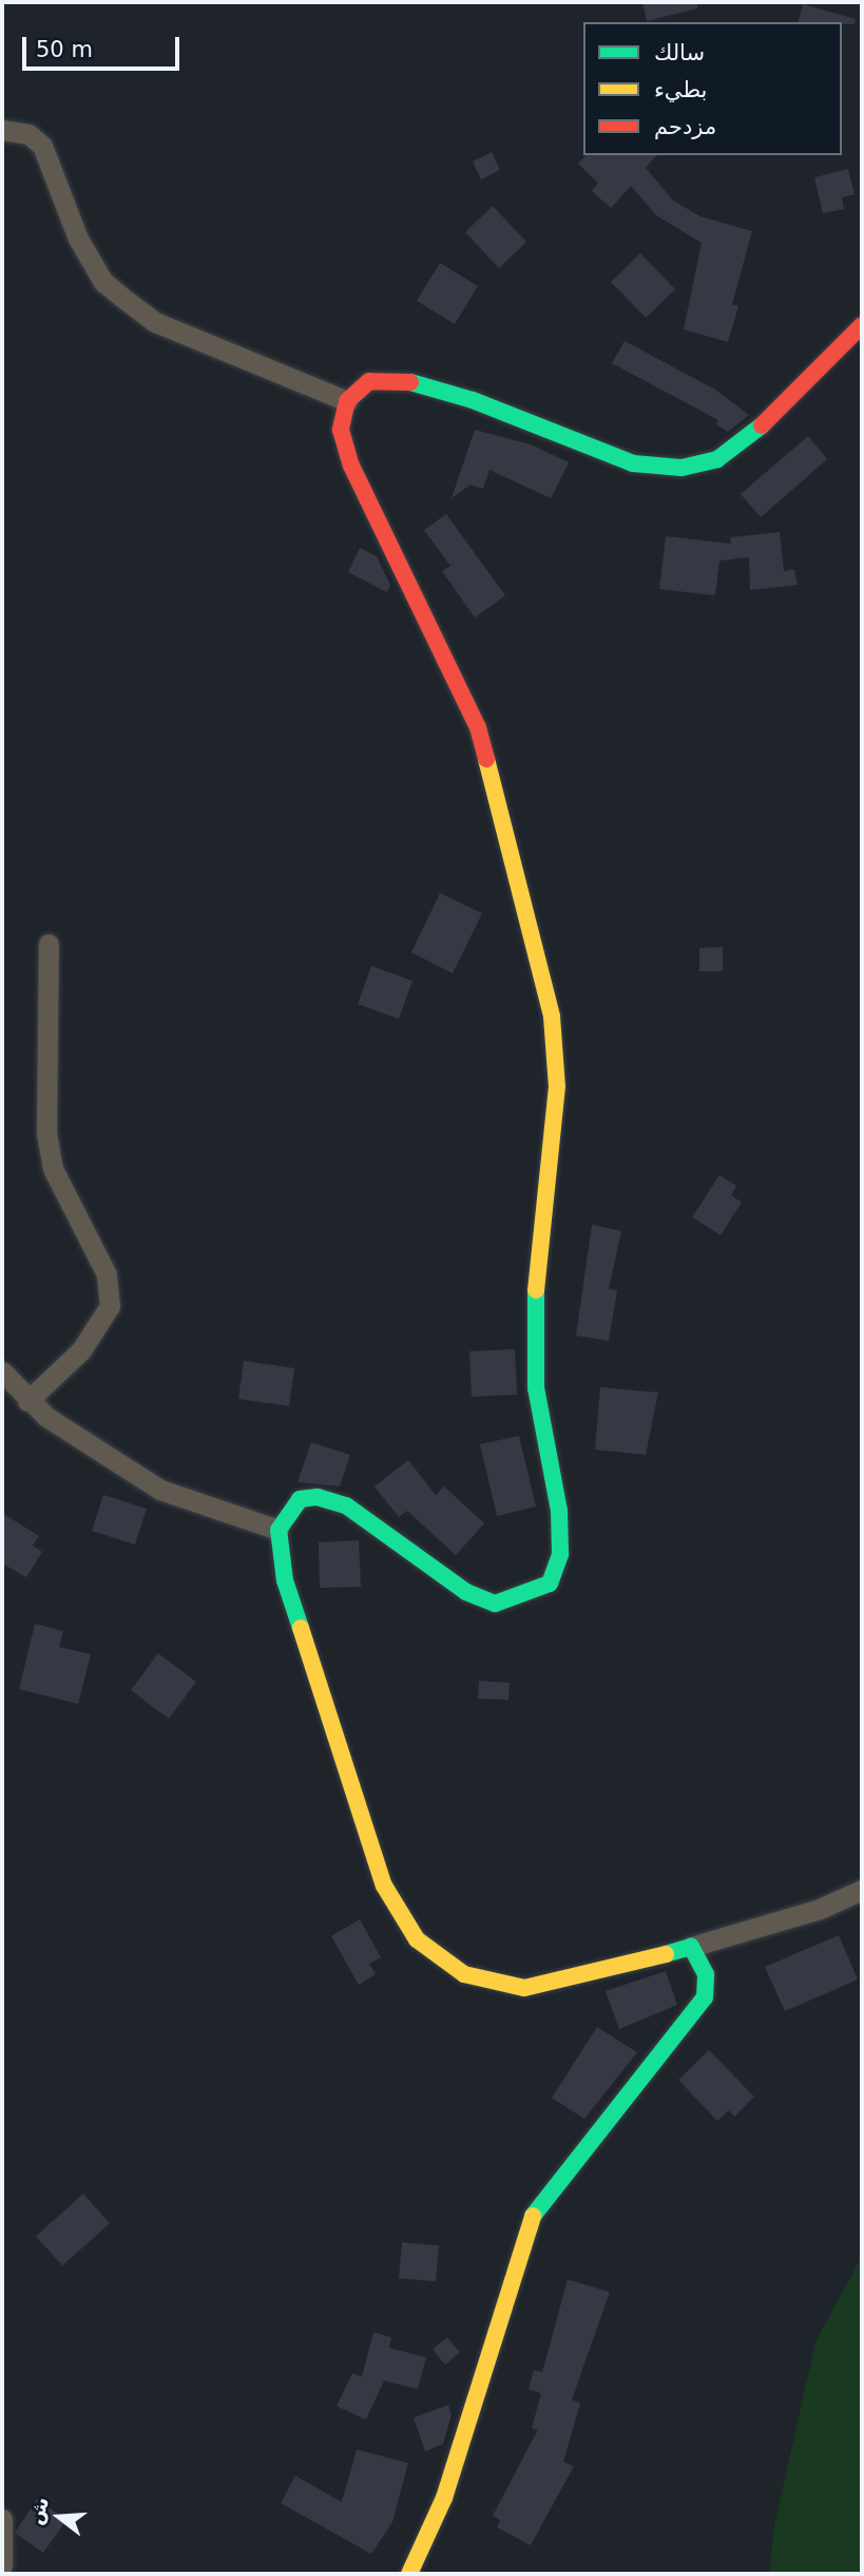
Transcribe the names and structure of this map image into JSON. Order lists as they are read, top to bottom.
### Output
{
  "legend": ["سالك", "بطيء", "مزدحم"],
  "scale_bar": "50 m",
  "north": "left"
}
